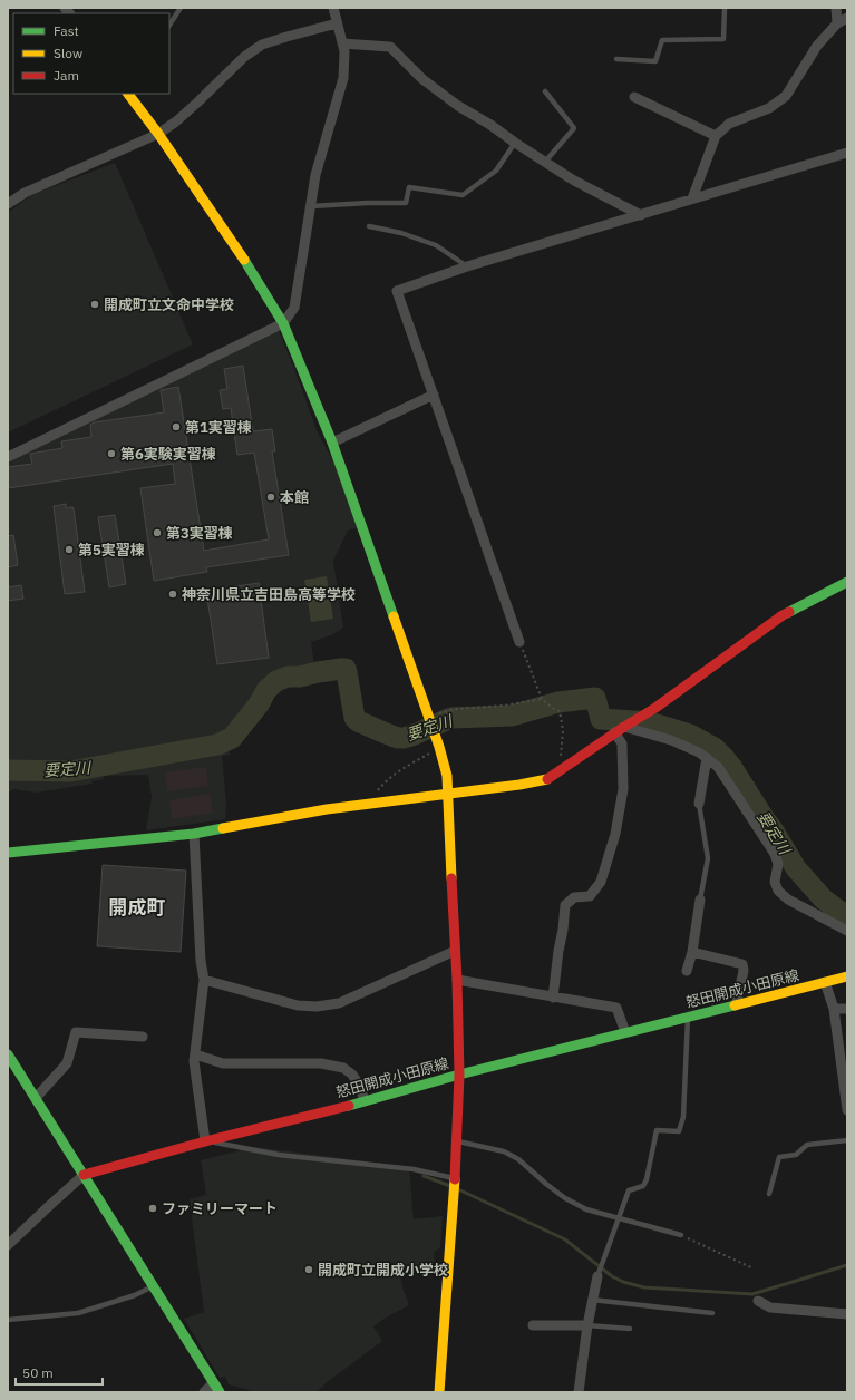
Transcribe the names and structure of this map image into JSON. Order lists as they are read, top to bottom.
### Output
{
  "streets": {
    "street": ["怒田開成小田原線"]
  },
  "districts": ["開成町"],
  "water": ["要定川"],
  "places": [
    "開成町立文命中学校",
    "第1実習棟",
    "第6実験実習棟",
    "本館",
    "第3実習棟",
    "第5実習棟",
    "神奈川県立吉田島高等学校",
    "ファミリーマート",
    "開成町立開成小学校"
  ],
  "legend": ["Fast", "Slow", "Jam"],
  "scale_bar": "50 m"
}
